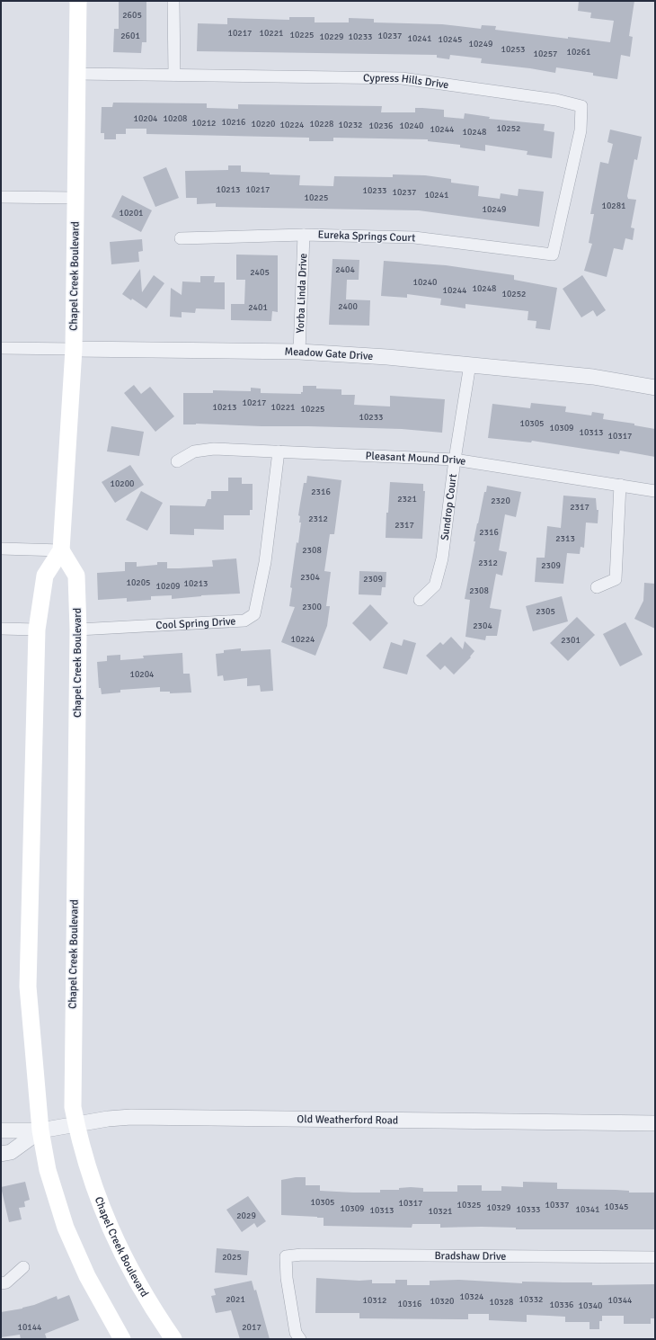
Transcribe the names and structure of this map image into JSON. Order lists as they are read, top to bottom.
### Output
{
  "streets": {
    "main road": ["Chapel Creek Boulevard"],
    "street": [
      "Cypress Hills Drive",
      "Eureka Springs Court",
      "Yorba Linda Drive",
      "Meadow Gate Drive",
      "Pleasant Mound Drive",
      "Sundrop Court",
      "Cool Spring Drive",
      "Old Weatherford Road",
      "Bradshaw Drive"
    ]
  },
  "crossings": [
    ["Cypress Hills Drive", "Eureka Springs Court"],
    ["Cypress Hills Drive", "Chapel Creek Boulevard"],
    ["Eureka Springs Court", "Yorba Linda Drive"],
    ["Chapel Creek Boulevard", "Meadow Gate Drive"],
    ["Chapel Creek Boulevard", "Cool Spring Drive"],
    ["Chapel Creek Boulevard", "Old Weatherford Road"],
    ["Yorba Linda Drive", "Meadow Gate Drive"],
    ["Meadow Gate Drive", "Sundrop Court"],
    ["Pleasant Mound Drive", "Sundrop Court"],
    ["Pleasant Mound Drive", "Cool Spring Drive"]
  ],
  "house_numbers": [
    "2605",
    "10217",
    "10221",
    "10225",
    "2601",
    "10237",
    "10229",
    "10233",
    "10241",
    "10245",
    "10249",
    "10253",
    "10261",
    "10257",
    "10204",
    "10208",
    "10216",
    "10212",
    "10220",
    "10228",
    "10224",
    "10232",
    "10236",
    "10240",
    "10252",
    "10244",
    "10248",
    "10213",
    "10217",
    "10233",
    "10237",
    "10241",
    "10225",
    "10281",
    "10249",
    "10201",
    "2404",
    "2405",
    "10240",
    "10248",
    "10244",
    "10252",
    "2400",
    "2401",
    "10217",
    "10213",
    "10221",
    "10225",
    "10233",
    "10305",
    "10309",
    "10313",
    "10317",
    "10200",
    "2316",
    "2321",
    "2320",
    "2317",
    "2312",
    "2317",
    "2316",
    "2313",
    "2308",
    "2312",
    "2309",
    "2304",
    "2309",
    "10205",
    "10213",
    "10209",
    "2308",
    "2300",
    "2305",
    "2304",
    "10224",
    "2301",
    "10204",
    "10305",
    "10317",
    "10325",
    "10337",
    "10345",
    "10329",
    "10309",
    "10333",
    "10341",
    "10313",
    "10321",
    "2029",
    "2025",
    "10324",
    "2021",
    "10332",
    "10312",
    "10344",
    "10320",
    "10328",
    "10316",
    "10336",
    "10340",
    "10144",
    "2017"
  ]
}
